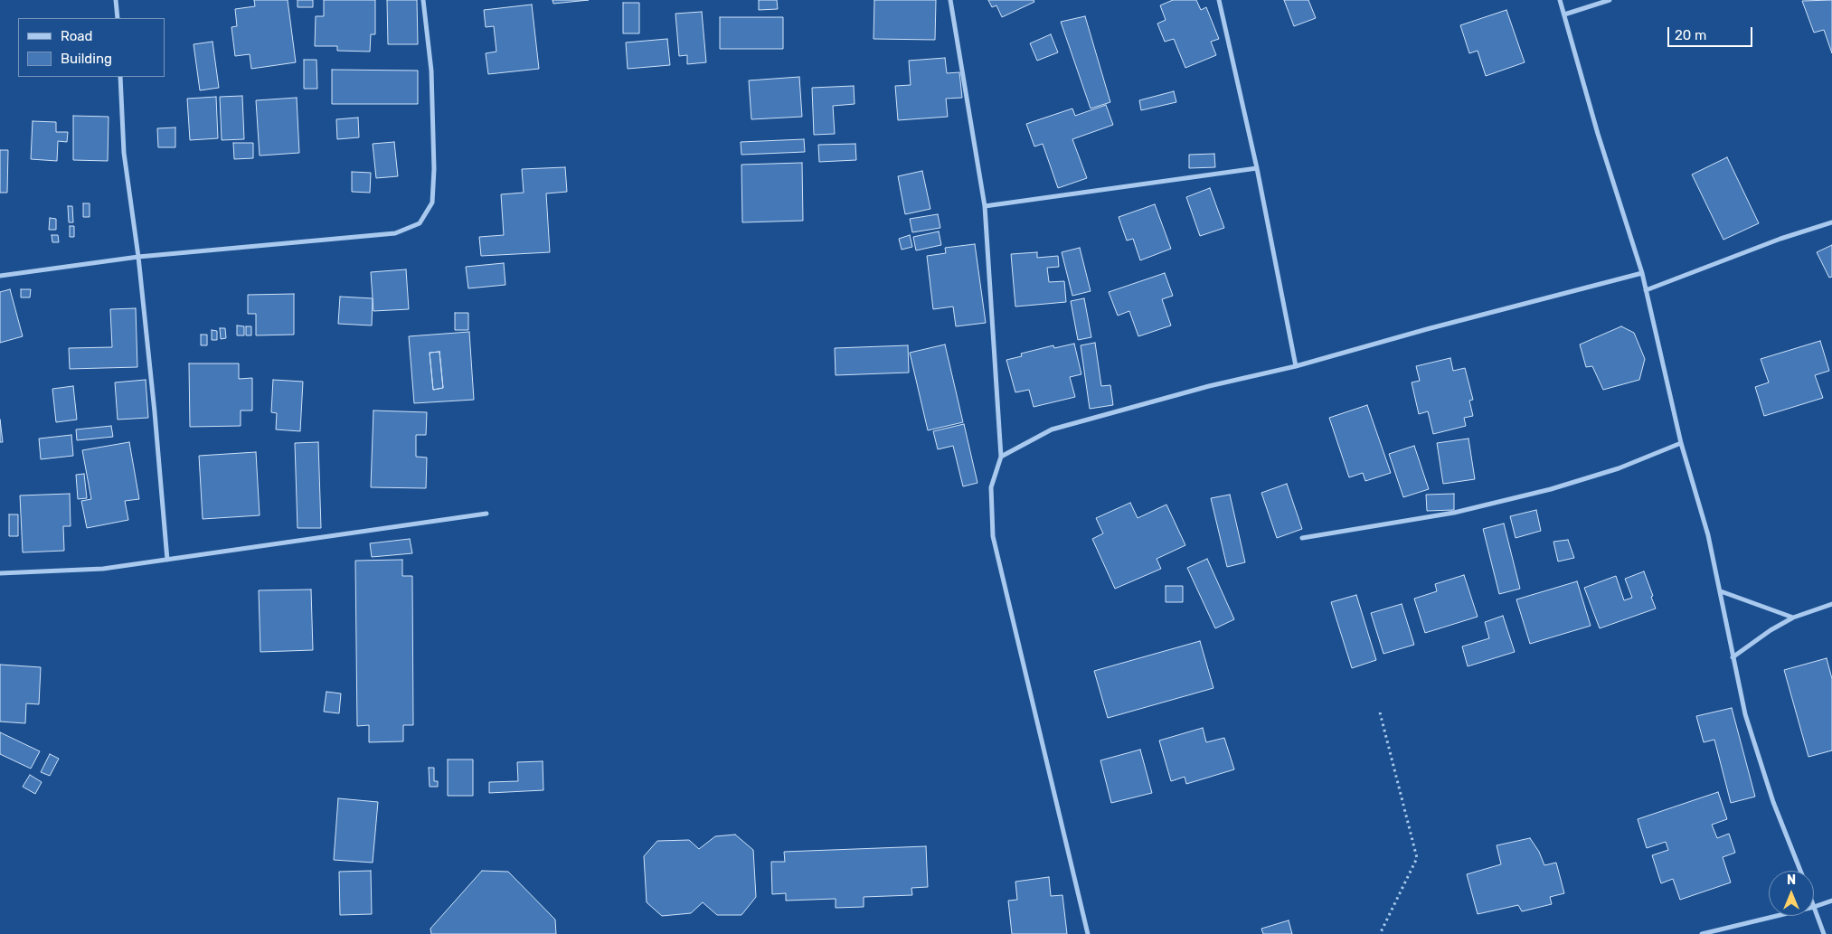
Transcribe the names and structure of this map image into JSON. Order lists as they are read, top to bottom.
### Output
{
  "legend": ["Road", "Building"],
  "scale_bar": "20 m",
  "north": "top"
}
